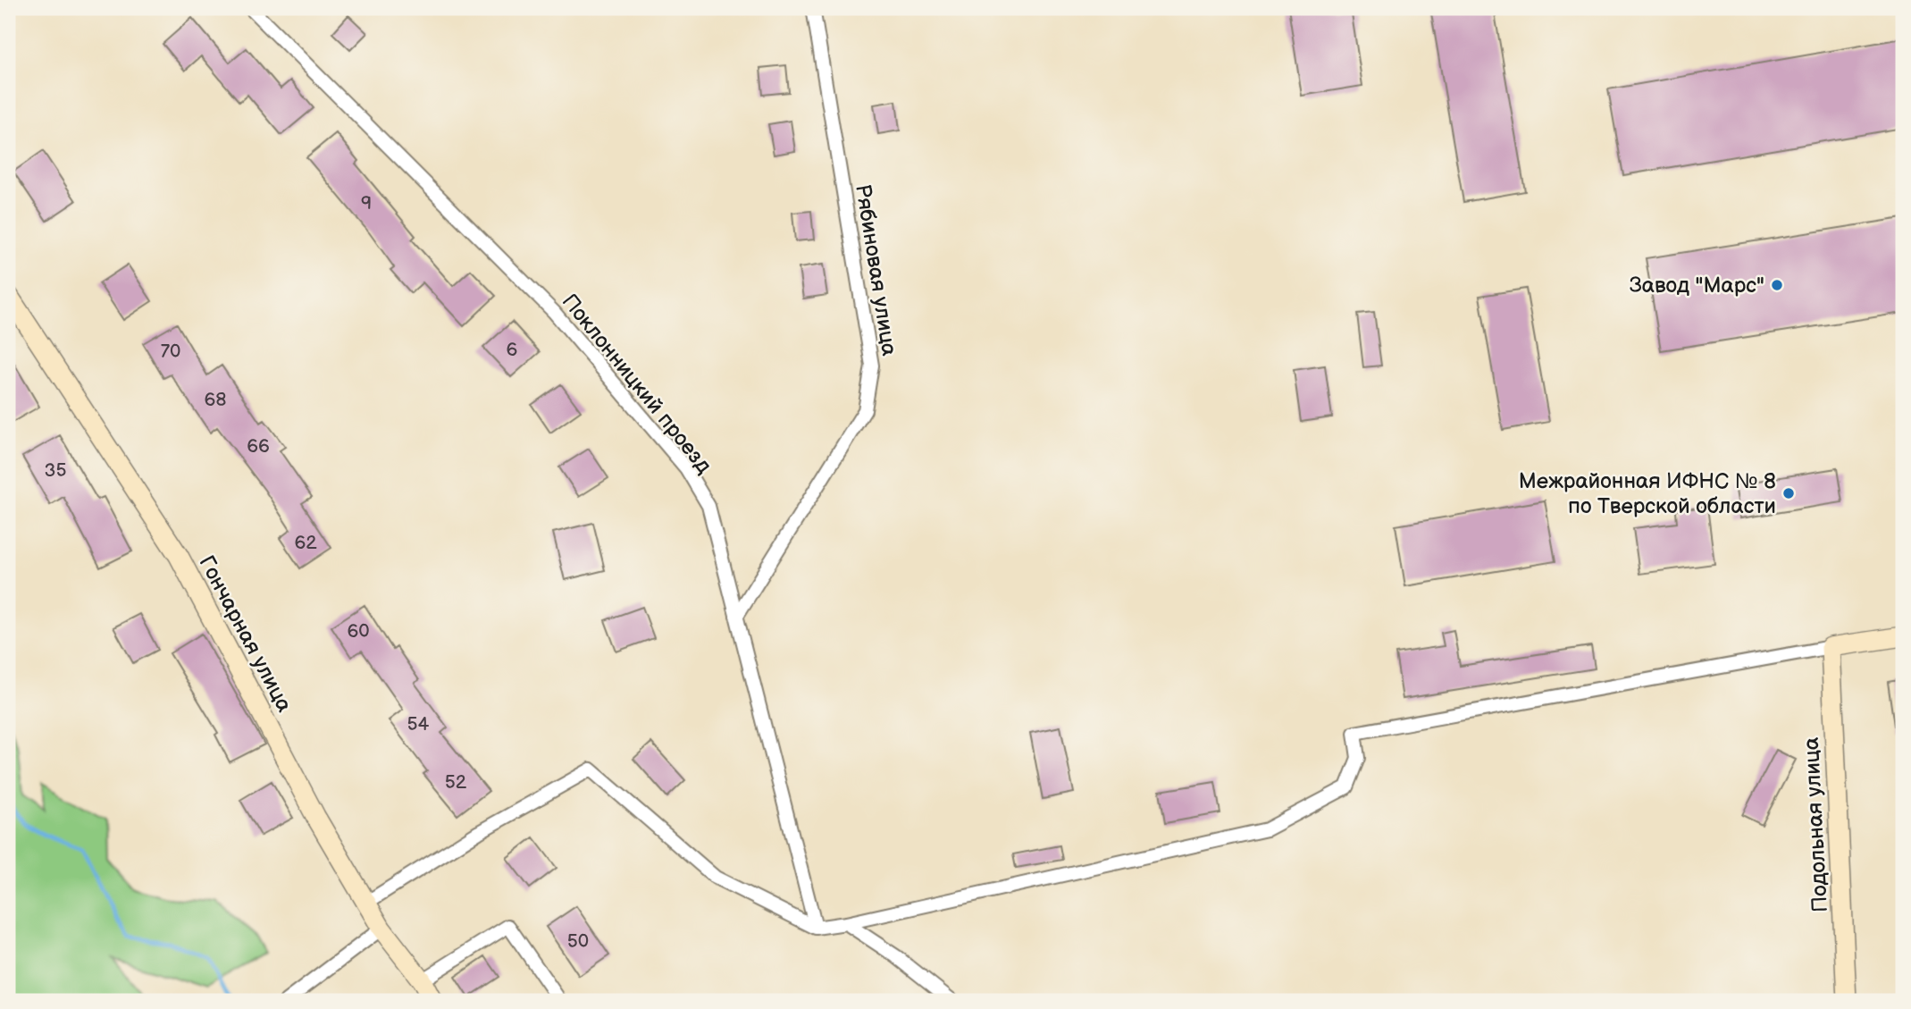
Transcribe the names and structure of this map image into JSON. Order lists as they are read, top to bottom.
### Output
{
  "streets": {
    "street": [
      "Рябиновая улица",
      "Поклонницкий проезд",
      "Гончарная улица",
      "Подольная улица"
    ]
  },
  "crossings": [
    ["Рябиновая улица", "Поклонницкий проезд"]
  ],
  "places": ["Завод \"Марс\"", "Межрайонная ИФНС № 8 по Тверской области"],
  "house_numbers": [
    "9",
    "6",
    "70",
    "68",
    "66",
    "35",
    "62",
    "60",
    "54",
    "52",
    "50"
  ]
}
